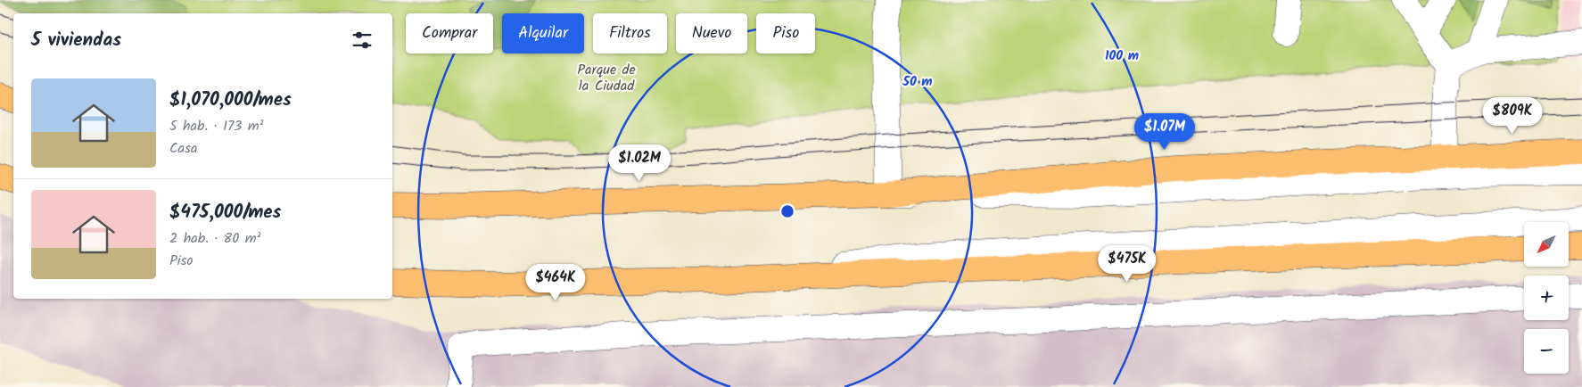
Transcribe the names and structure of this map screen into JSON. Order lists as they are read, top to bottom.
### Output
{
  "parks": ["Parque de la Ciudad"],
  "north": "bottom left",
  "page": {
    "chip": [
      "Comprar",
      "Alquilar",
      "Filtros",
      "Nuevo",
      "Piso"
    ],
    "heading": "5 viviendas",
    "list": [
      {
        "name": "$1,070,000/mes",
        "note": "5 hab. · 173 m² · Casa"
      },
      {
        "name": "$475,000/mes",
        "note": "2 hab. · 80 m² · Piso"
      }
    ],
    "price": [
      "$809K",
      "$1.07M",
      "$1.02M",
      "$475K",
      "$464K"
    ],
    "map_buttons": ["+", "−"]
  },
  "rings": ["100 m", "50 m"]
}
